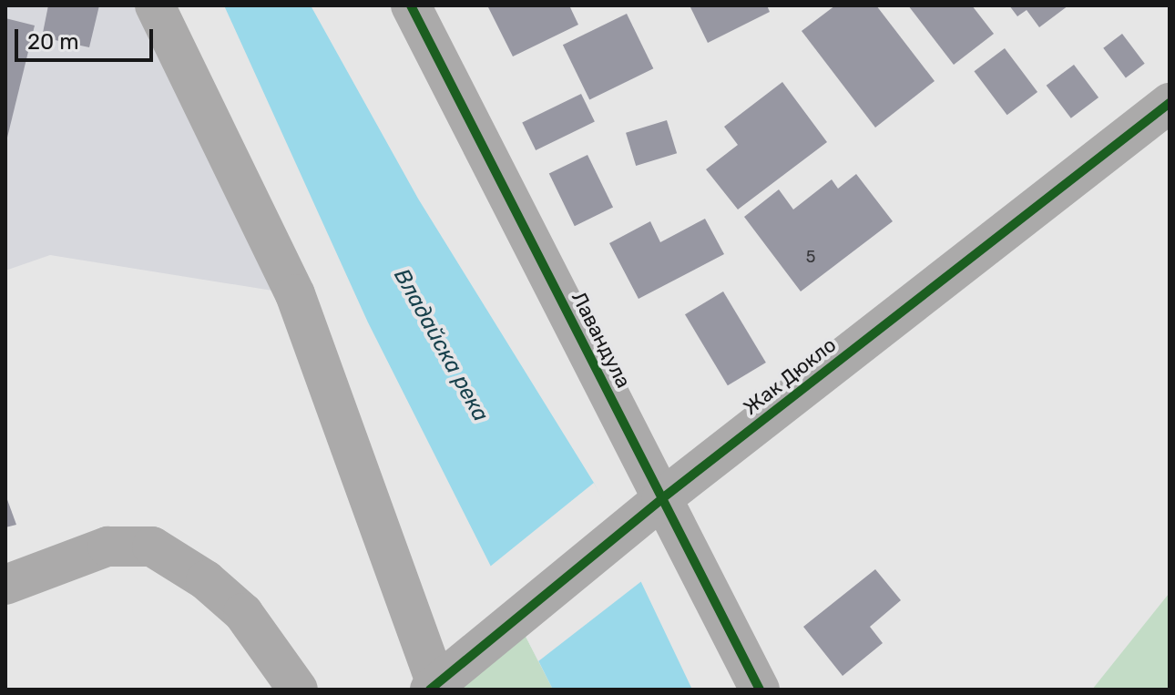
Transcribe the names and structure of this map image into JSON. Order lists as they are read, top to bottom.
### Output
{
  "streets": {
    "street": ["Лавандула", "Жак Дюкло"]
  },
  "crossings": [
    ["Лавандула", "Жак Дюкло"]
  ],
  "water": ["Владайска река"],
  "house_numbers": ["5"],
  "scale_bar": "20 m"
}
